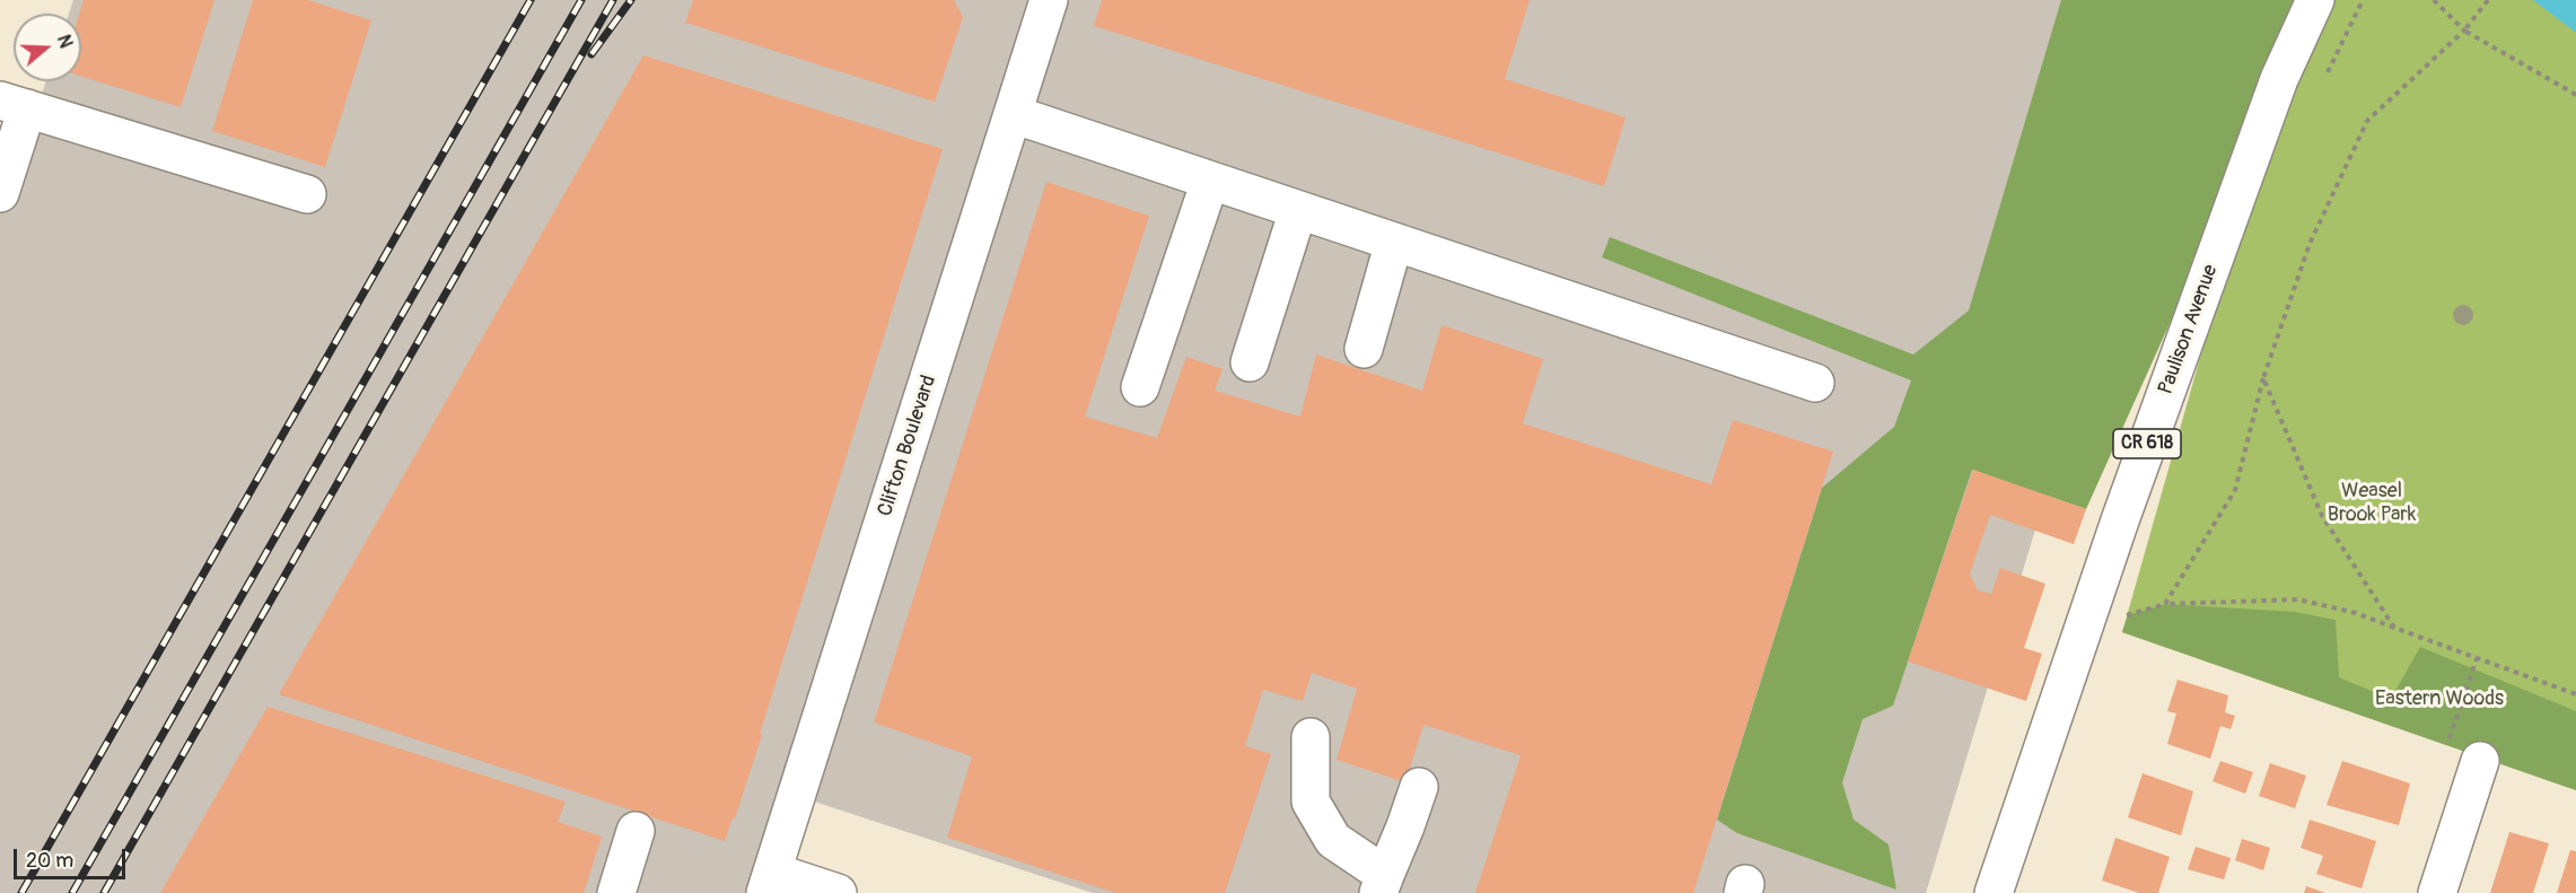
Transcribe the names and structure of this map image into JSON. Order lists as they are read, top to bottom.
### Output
{
  "streets": {
    "street": ["Paulison Avenue", "CR 618", "Clifton Boulevard"]
  },
  "parks": ["Weasel Brook Park", "Eastern Woods"],
  "scale_bar": "20 m",
  "north": "right"
}
